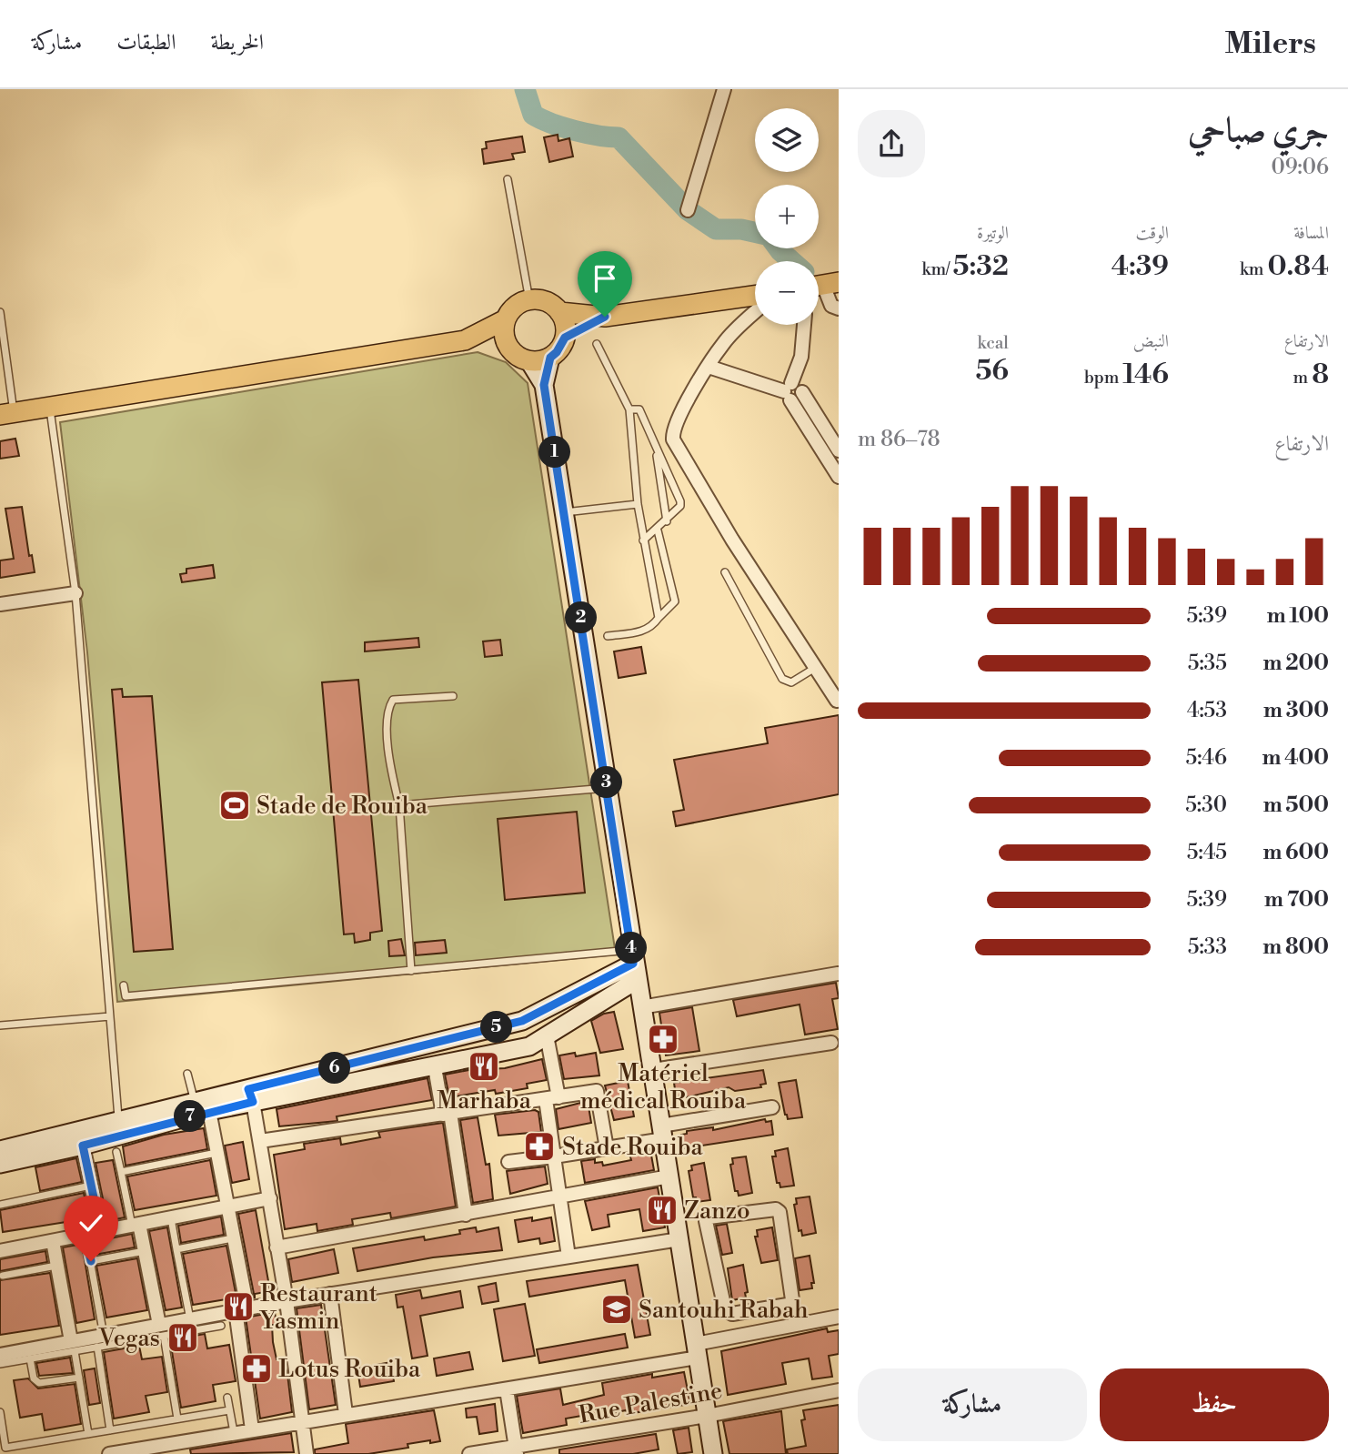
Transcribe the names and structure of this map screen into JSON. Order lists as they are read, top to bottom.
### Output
{
  "streets": {
    "street": ["Rue Palestine"]
  },
  "places": {
    "sports": ["Stade de Rouiba"],
    "pharmacy": ["Matériel médical Rouiba", "Stade Rouiba", "Lotus Rouiba"],
    "restaurant": [
      "Marhaba",
      "Zanzo",
      "Restaurant Yasmin",
      "Vegas"
    ],
    "school or university": ["Santouhi Rabah"]
  },
  "page": {
    "header": "Milers",
    "nav": ["الخريطة", "الطبقات", "مشاركة"],
    "heading": ["جري صباحي", "09:06"],
    "map_buttons": ["+", "−"],
    "stats": [
      ["المسافة", "0.84 km"],
      ["الوقت", "4:39"],
      ["الوتيرة", "5:32 /km"],
      ["الارتفاع", "8 m"],
      ["النبض", "146 bpm"],
      ["kcal", "56"]
    ],
    "chart": ["الارتفاع", "78–86 m"],
    "pins": [
      "1",
      "2",
      "3",
      "4",
      "5",
      "6",
      "7"
    ],
    "list": [
      {
        "name": "100 m",
        "note": "5:39"
      },
      {
        "name": "200 m",
        "note": "5:35"
      },
      {
        "name": "300 m",
        "note": "4:53"
      },
      {
        "name": "400 m",
        "note": "5:46"
      },
      {
        "name": "500 m",
        "note": "5:30"
      },
      {
        "name": "600 m",
        "note": "5:45"
      },
      {
        "name": "700 m",
        "note": "5:39"
      },
      {
        "name": "800 m",
        "note": "5:33"
      }
    ],
    "buttons": ["حفظ", "مشاركة"]
  }
}
